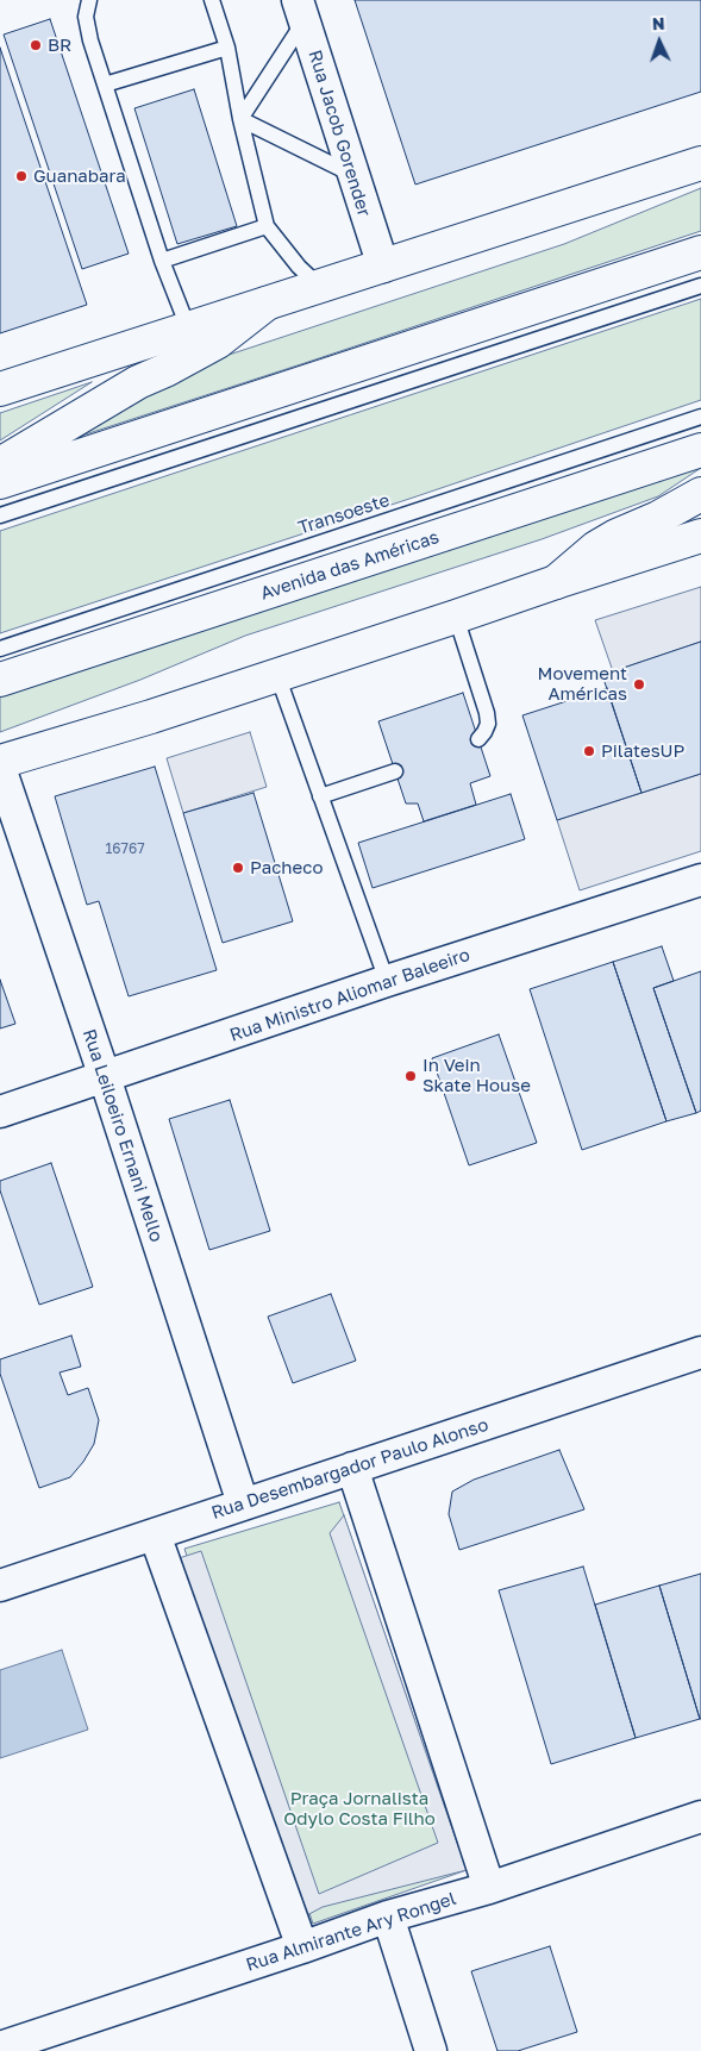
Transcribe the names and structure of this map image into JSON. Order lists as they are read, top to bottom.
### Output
{
  "streets": {
    "main road": ["Avenida das Américas"],
    "street": [
      "Rua Jacob Gorender",
      "Rua Ministro Aliomar Baleeiro",
      "Rua Leiloeiro Ernani Mello",
      "Rua Desembargador Paulo Alonso",
      "Rua Almirante Ary Rongel"
    ],
    "lane": ["Transoeste"]
  },
  "crossings": [
    ["Rua Ministro Aliomar Baleeiro", "Rua Leiloeiro Ernani Mello"],
    ["Rua Leiloeiro Ernani Mello", "Rua Desembargador Paulo Alonso"]
  ],
  "parks": ["Praça Jornalista Odylo Costa Filho"],
  "places": [
    "BR",
    "Guanabara",
    "Movement Américas",
    "PilatesUP",
    "Pacheco",
    "In Vein Skate House"
  ],
  "house_numbers": ["16767"],
  "north": "top"
}
